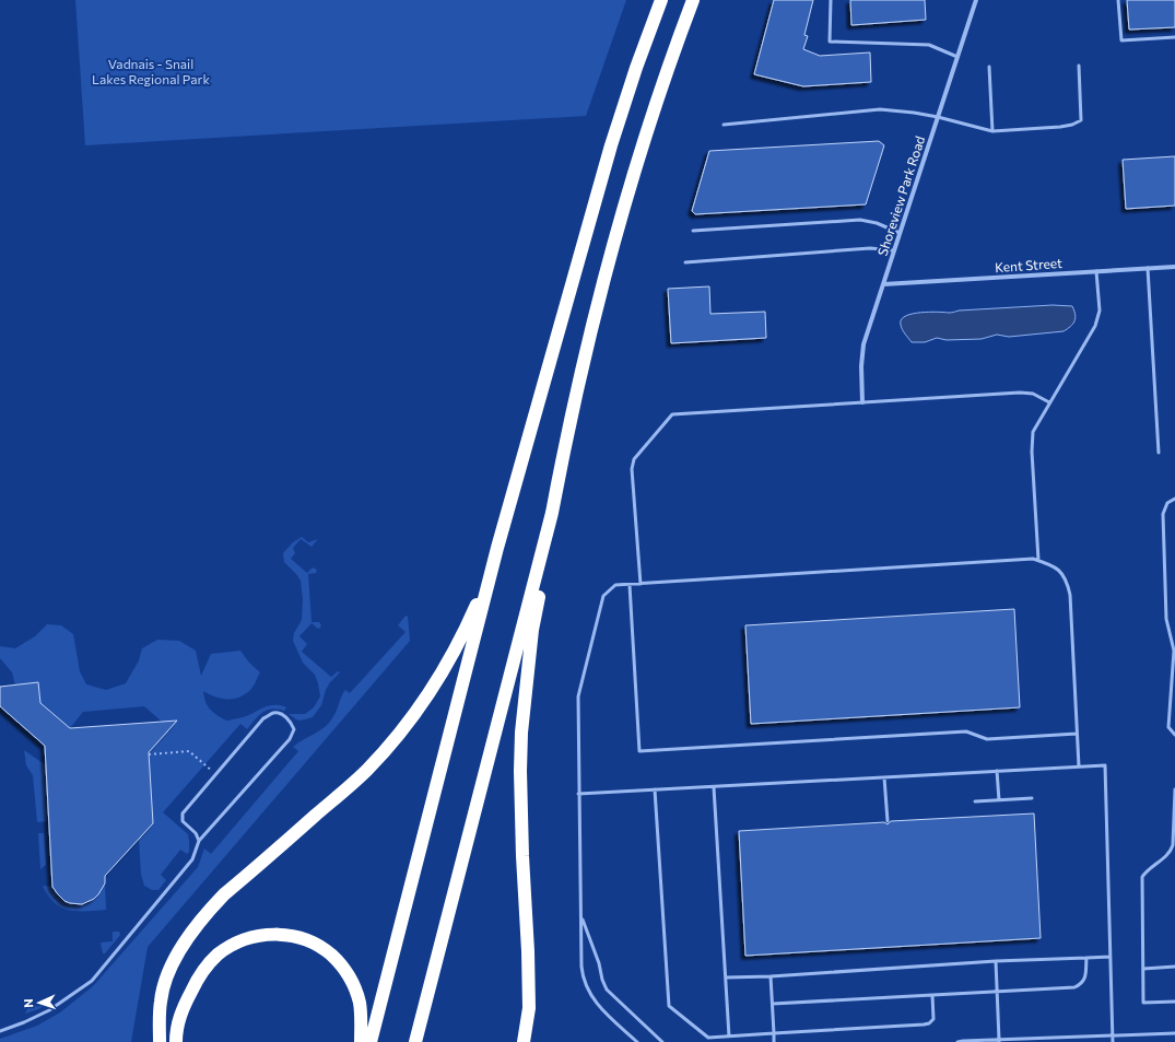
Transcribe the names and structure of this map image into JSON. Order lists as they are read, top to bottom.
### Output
{
  "streets": {
    "street": ["Shoreview Park Road", "Kent Street"]
  },
  "crossings": [
    ["Shoreview Park Road", "Kent Street"]
  ],
  "parks": ["Vadnais - Snail Lakes Regional Park"],
  "north": "left"
}
